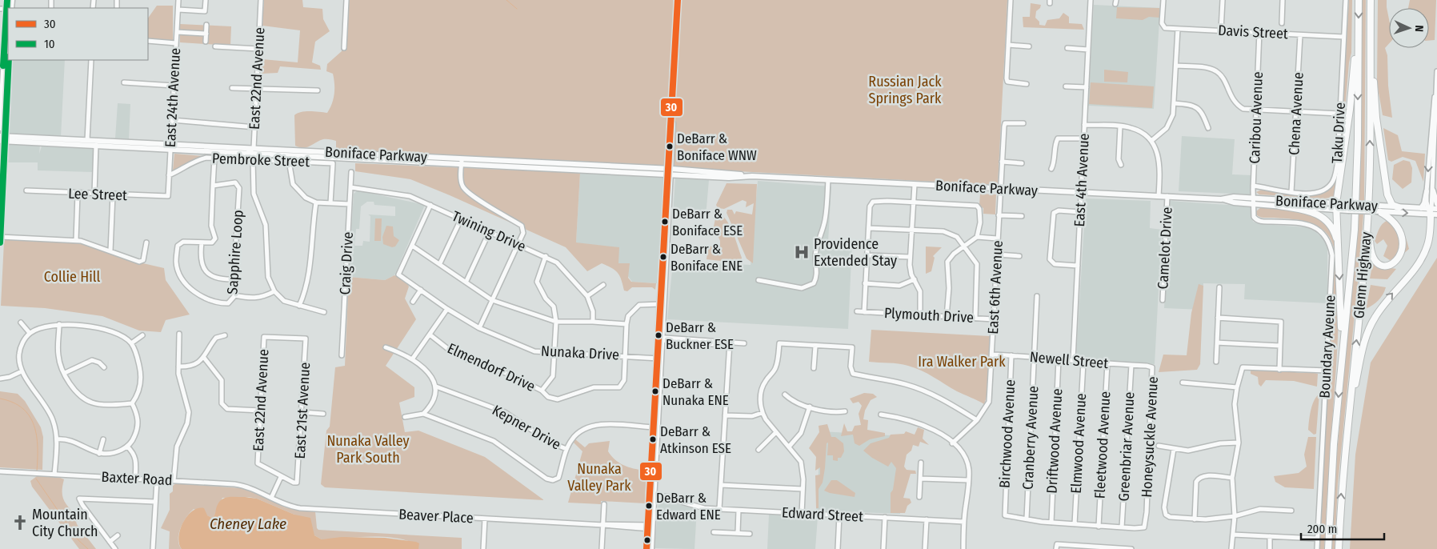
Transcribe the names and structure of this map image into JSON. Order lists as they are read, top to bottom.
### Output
{
  "streets": {
    "highway": ["Glenn Highway"],
    "main road": ["Boniface Parkway"],
    "street": [
      "Davis Street",
      "East 22nd Avenue",
      "East 24th Avenue",
      "Chena Avenue",
      "Caribou Avenue",
      "Taku Drive",
      "Pembroke Street",
      "East 4th Avenue",
      "Lee Street",
      "Twining Drive",
      "Camelot Drive",
      "Sapphire Loop",
      "Craig Drive",
      "East 6th Avenue",
      "Plymouth Drive",
      "Boundary Aveune",
      "Nunaka Drive",
      "Newell Street",
      "Elmendorf Drive",
      "East 21st Avenue",
      "Kepner Drive",
      "Birchwood Avenue",
      "Honeysuckle Avenue",
      "Cranberry Avenue",
      "Driftwood Avenue",
      "Elmwood Avenue",
      "Fleetwood Avenue",
      "Greenbriar Avenue",
      "Baxter Road",
      "Edward Street",
      "Beaver Place"
    ]
  },
  "crossings": [
    ["Davis Street", "Chena Avenue"],
    ["Davis Street", "Caribou Avenue"],
    ["Davis Street", "Taku Drive"],
    ["East 22nd Avenue", "Boniface Parkway"],
    ["East 22nd Avenue", "East 21st Avenue"],
    ["East 24th Avenue", "Boniface Parkway"],
    ["East 24th Avenue", "Pembroke Street"],
    ["East 24th Avenue", "Lee Street"],
    ["Chena Avenue", "Taku Drive"],
    ["Caribou Avenue", "Taku Drive"],
    ["Caribou Avenue", "Boniface Parkway"],
    ["Caribou Avenue", "Boundary Aveune"],
    ["Boniface Parkway", "East 4th Avenue"],
    ["Boniface Parkway", "Camelot Drive"],
    ["Boniface Parkway", "East 6th Avenue"],
    ["Boniface Parkway", "Boundary Aveune"],
    ["Pembroke Street", "Sapphire Loop"],
    ["East 4th Avenue", "Newell Street"],
    ["Twining Drive", "Craig Drive"],
    ["East 6th Avenue", "Plymouth Drive"],
    ["East 6th Avenue", "Newell Street"],
    ["Nunaka Drive", "Elmendorf Drive"],
    ["Newell Street", "Birchwood Avenue"],
    ["Newell Street", "Honeysuckle Avenue"],
    ["Newell Street", "Cranberry Avenue"],
    ["Newell Street", "Driftwood Avenue"],
    ["Newell Street", "Elmwood Avenue"],
    ["Newell Street", "Fleetwood Avenue"],
    ["Newell Street", "Greenbriar Avenue"],
    ["Birchwood Avenue", "Cranberry Avenue"],
    ["Honeysuckle Avenue", "Greenbriar Avenue"],
    ["Baxter Road", "Beaver Place"]
  ],
  "water": ["Cheney Lake"],
  "parks": [
    "Russian Jack Springs Park",
    "Collie Hill",
    "Ira Walker Park",
    "Nunaka Valley Park South",
    "Nunaka Valley Park"
  ],
  "places": {
    "other": [
      "DeBarr & Boniface WNW",
      "DeBarr & Boniface ESE",
      "DeBarr & Boniface ENE",
      "DeBarr & Buckner ESE",
      "DeBarr & Nunaka ENE",
      "DeBarr & Atkinson ESE",
      "DeBarr & Edward ENE"
    ],
    "hospital": ["Providence Extended Stay"],
    "church": ["Mountain City Church"]
  },
  "lines": ["transit line 30", "transit line 10"],
  "legend": ["30", "10"],
  "scale_bar": "200 m",
  "north": "right"
}
